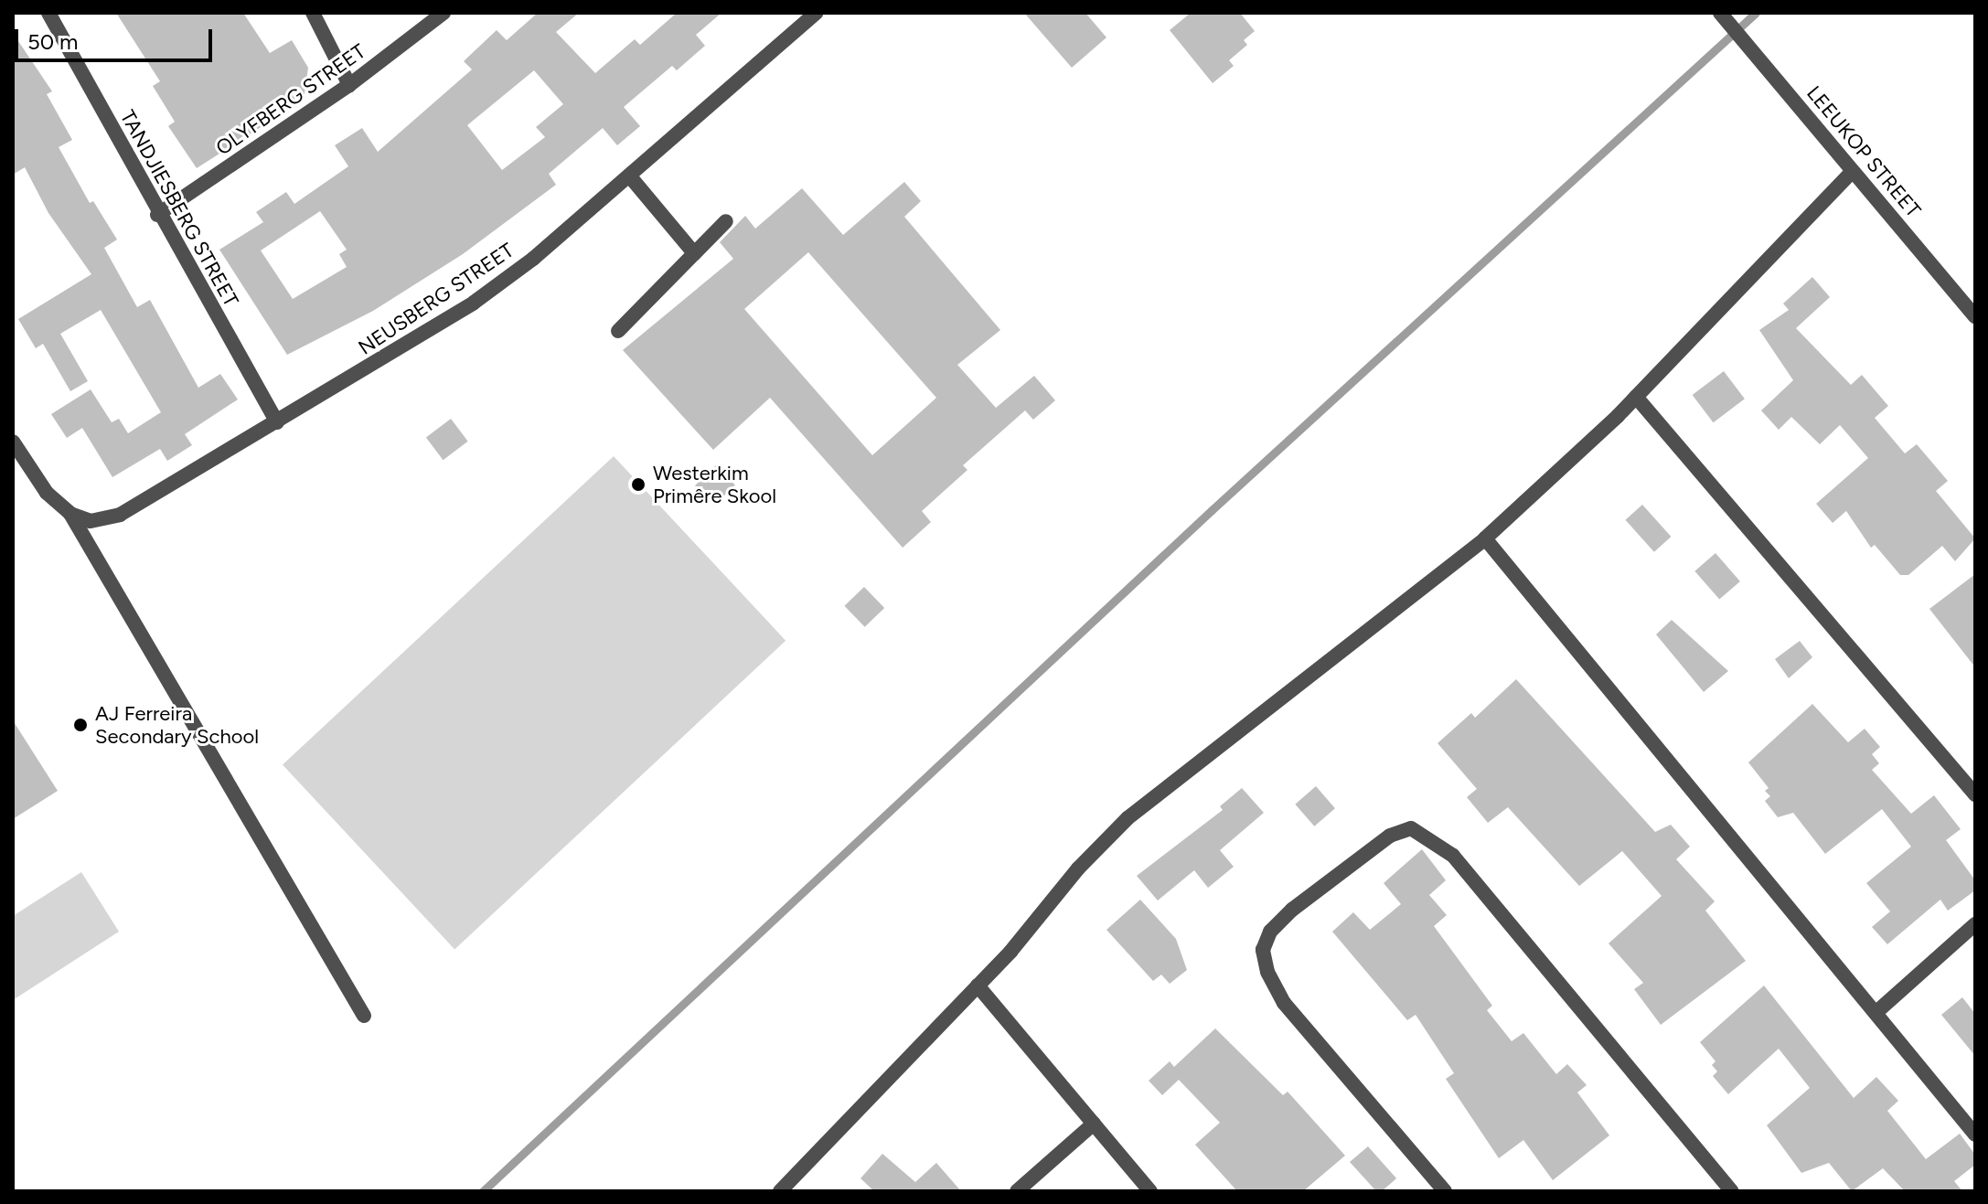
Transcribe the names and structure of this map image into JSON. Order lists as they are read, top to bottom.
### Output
{
  "streets": {
    "street": [
      "OLYFBERG STREET",
      "LEEUKOP STREET",
      "TANDJIESBERG STREET",
      "NEUSBERG STREET"
    ]
  },
  "crossings": [
    ["OLYFBERG STREET", "TANDJIESBERG STREET"],
    ["TANDJIESBERG STREET", "NEUSBERG STREET"]
  ],
  "places": ["Westerkim Primêre Skool", "AJ Ferreira Secondary School"],
  "scale_bar": "50 m"
}
